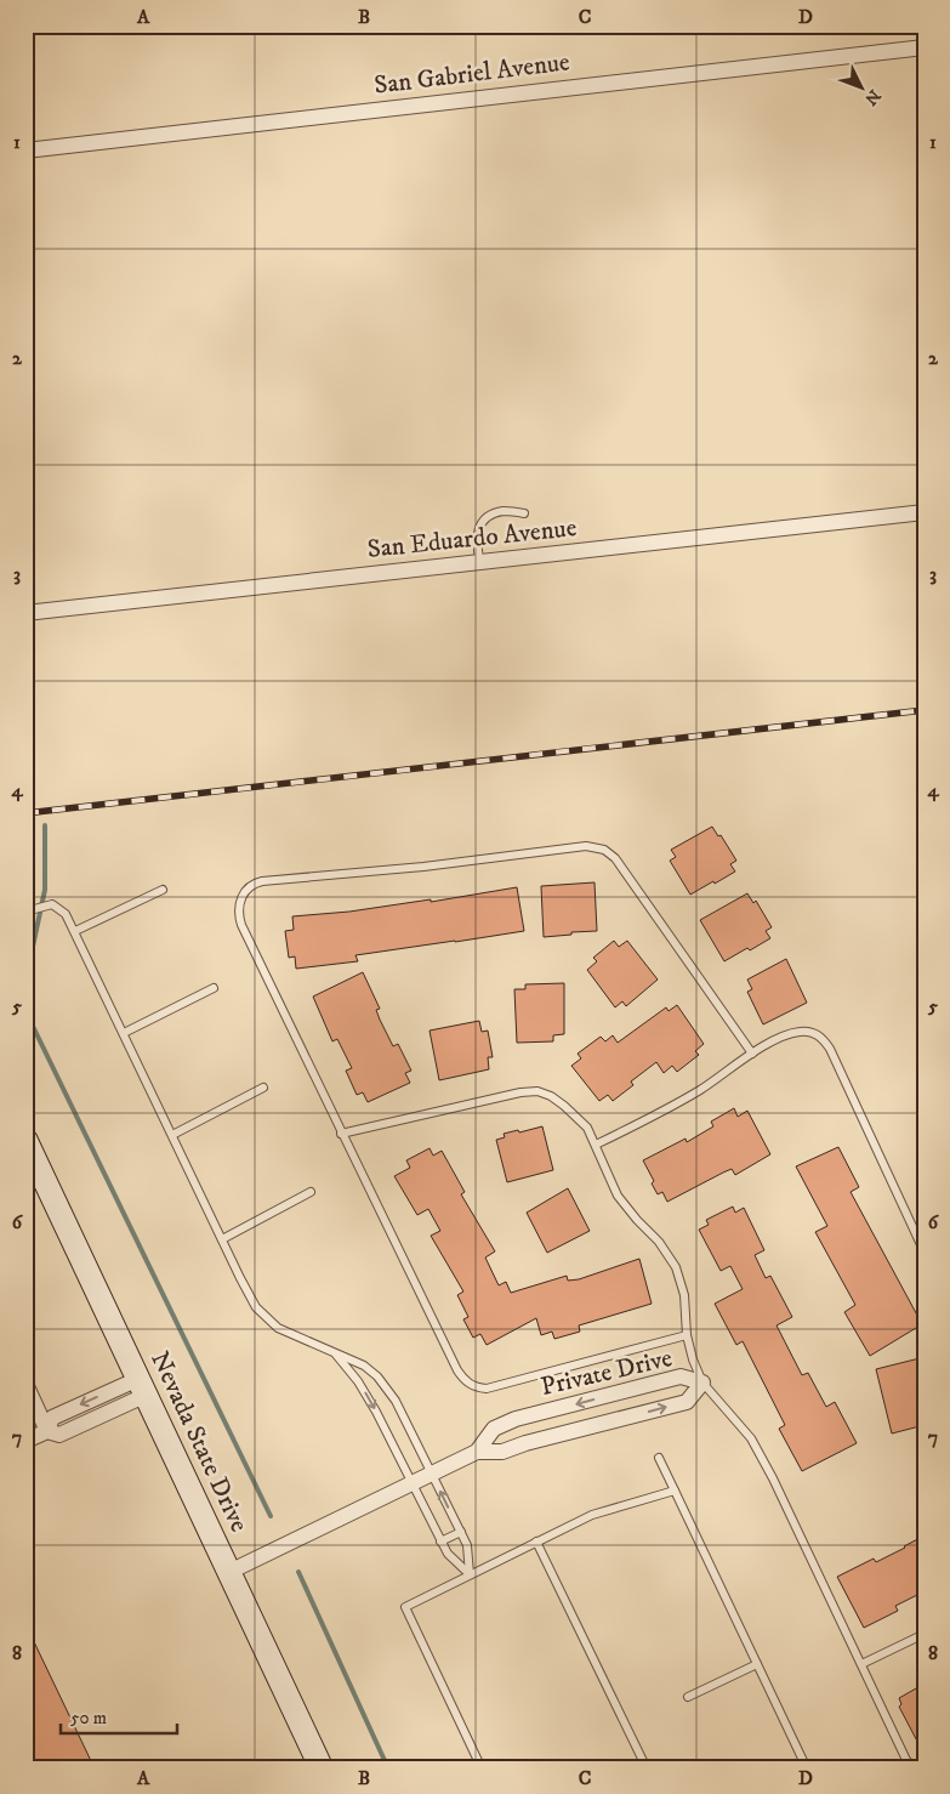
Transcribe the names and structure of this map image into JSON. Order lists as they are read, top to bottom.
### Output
{
  "streets": {
    "street": [
      "San Gabriel Avenue",
      "San Eduardo Avenue",
      "Private Drive",
      "Nevada State Drive"
    ]
  },
  "crossings": [
    ["Private Drive", "Nevada State Drive"]
  ],
  "scale_bar": "50 m",
  "north": "bottom right",
  "grid": {
    "columns": [
      "A",
      "B",
      "C",
      "D"
    ],
    "rows": [
      "1",
      "2",
      "3",
      "4",
      "5",
      "6",
      "7",
      "8"
    ]
  }
}
